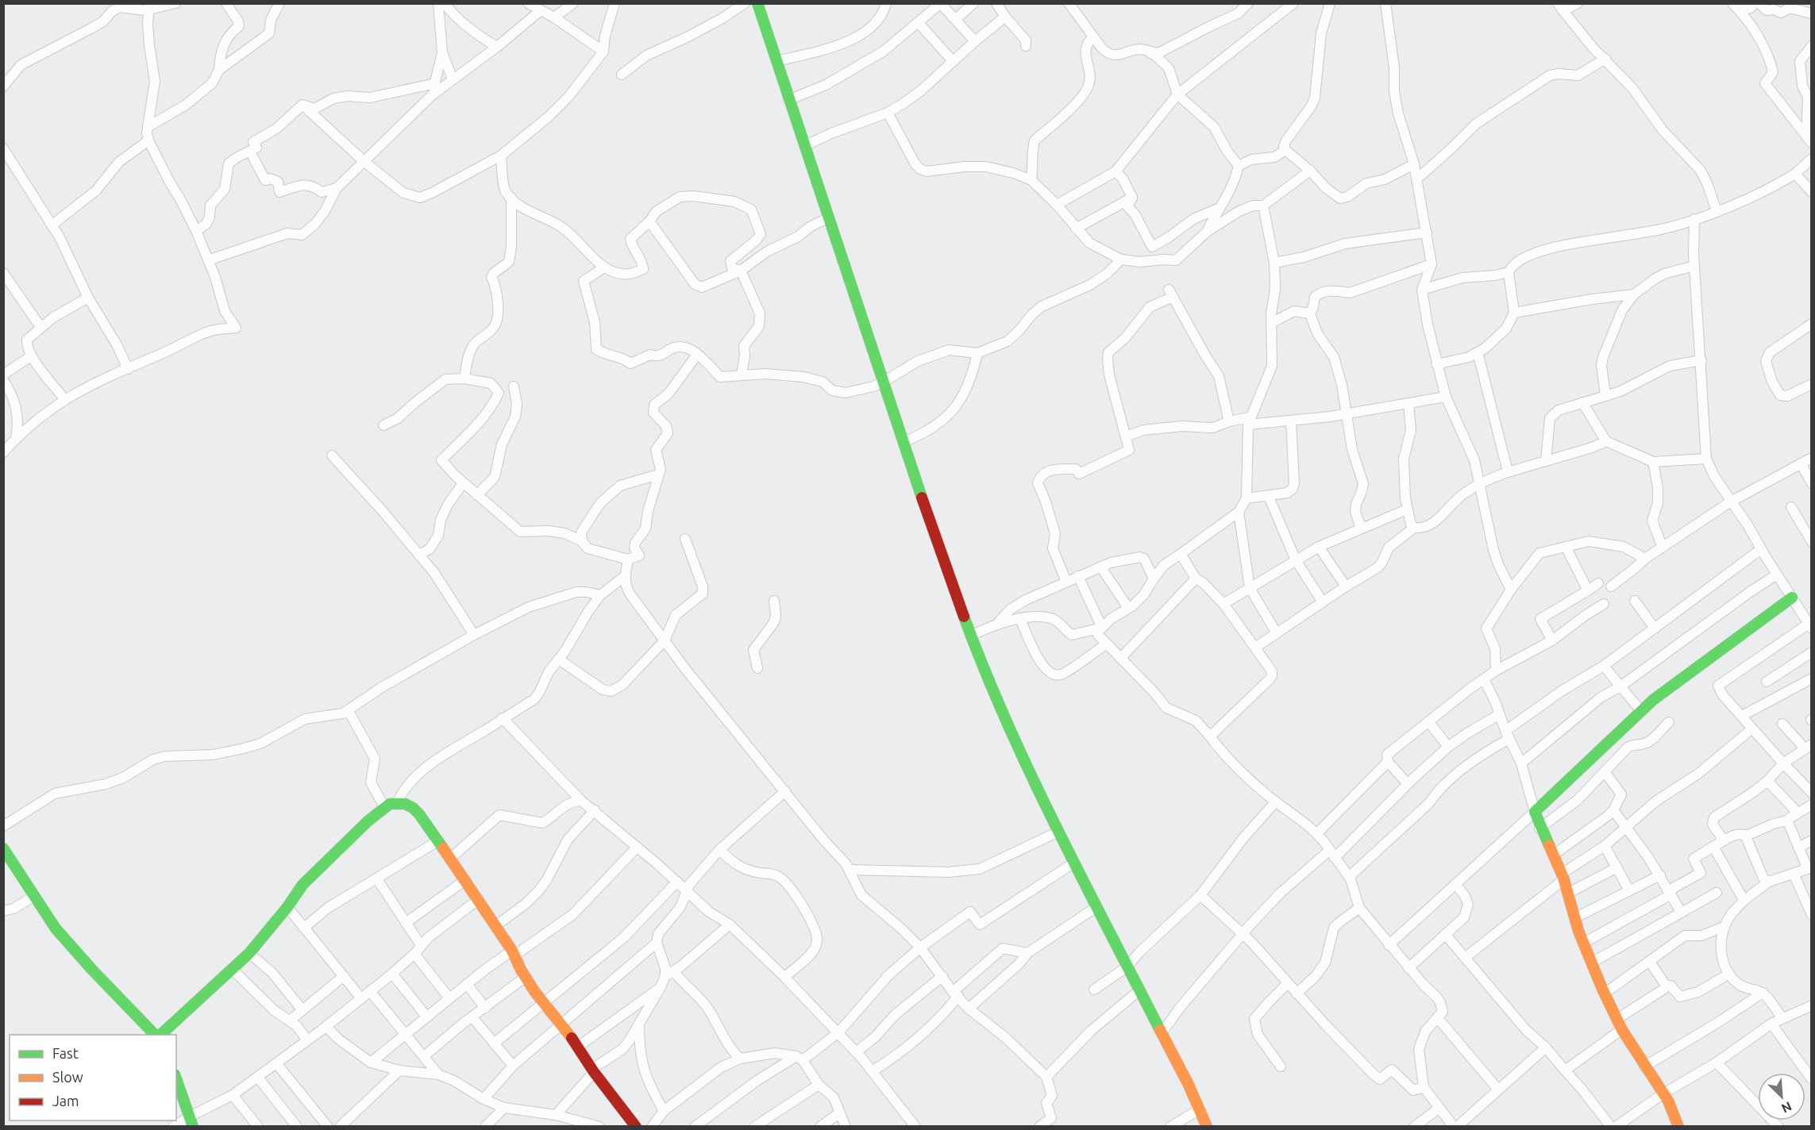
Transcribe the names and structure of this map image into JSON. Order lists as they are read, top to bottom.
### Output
{
  "legend": ["Fast", "Slow", "Jam"],
  "north": "bottom right"
}
